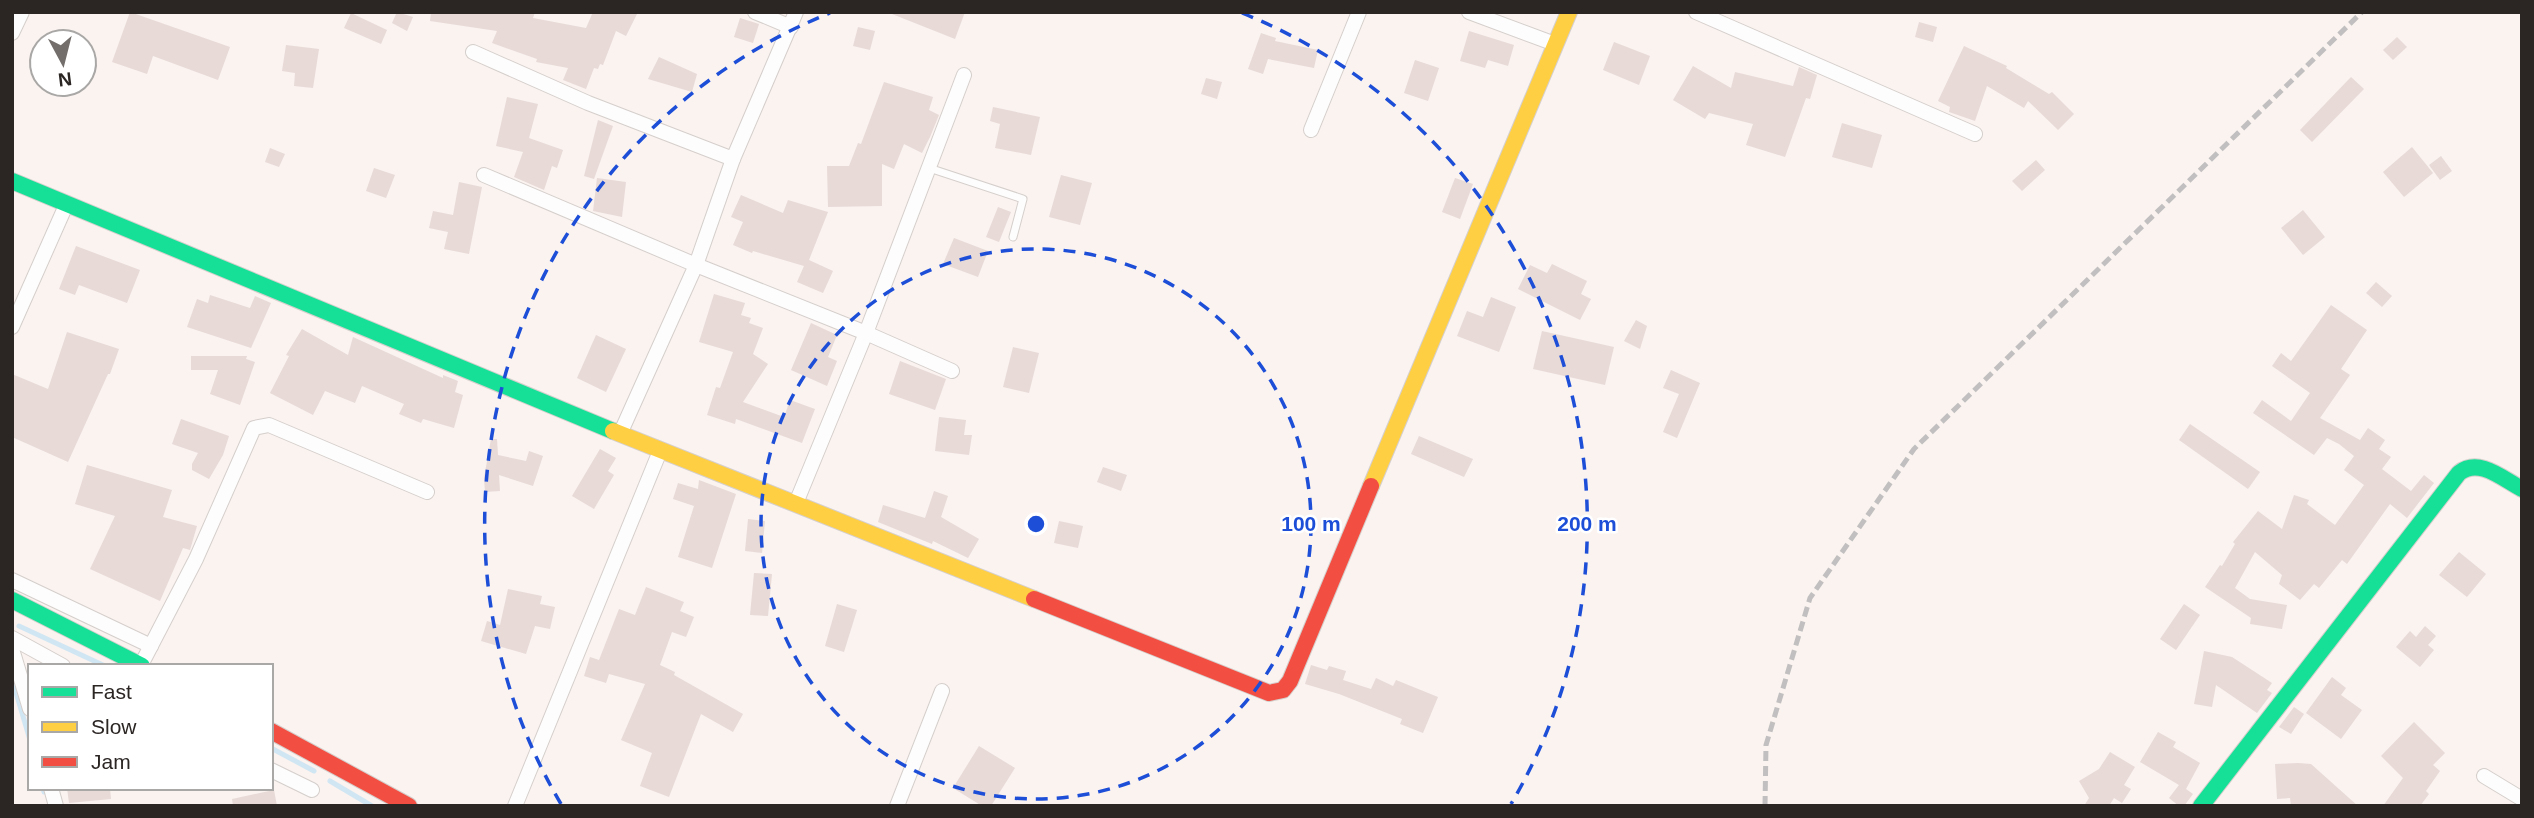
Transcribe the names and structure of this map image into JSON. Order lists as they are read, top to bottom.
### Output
{
  "legend": ["Fast", "Slow", "Jam"],
  "north": "bottom",
  "rings": ["100 m", "200 m"]
}
